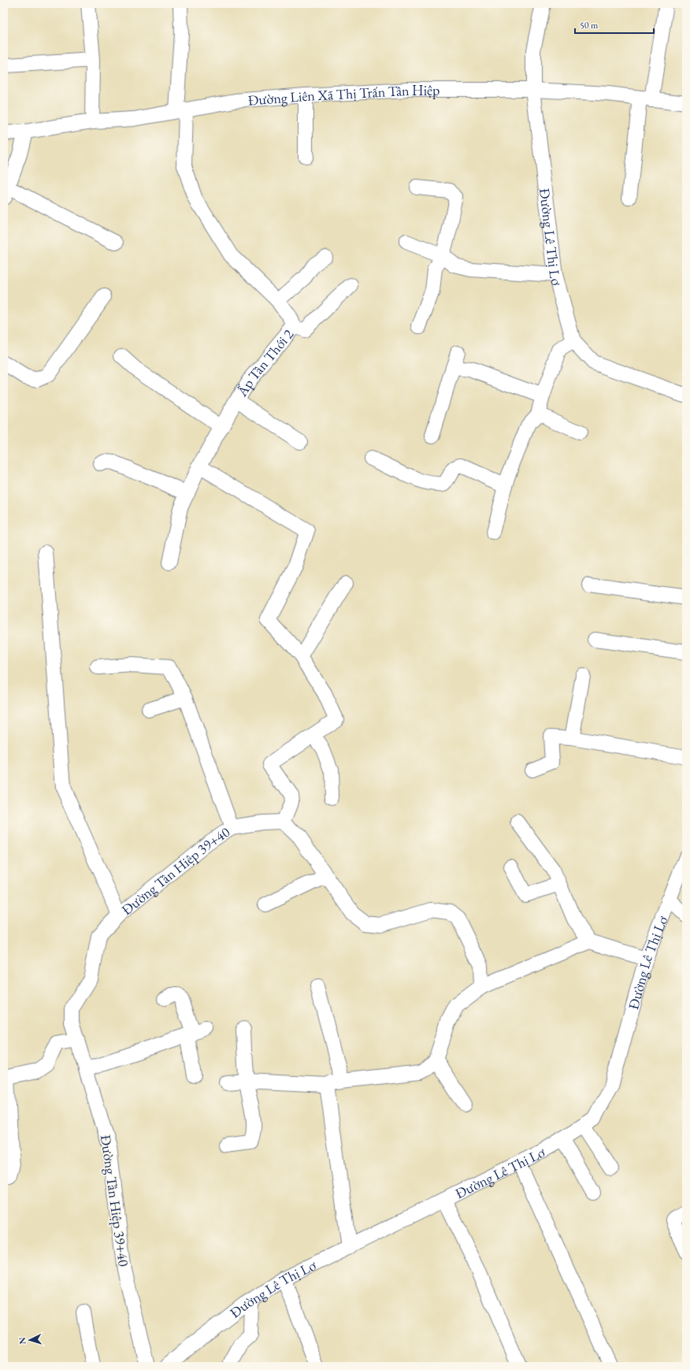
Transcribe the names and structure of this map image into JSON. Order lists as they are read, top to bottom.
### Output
{
  "streets": {
    "street": [
      "Đường Liên Xã Thị Trấn Tân Hiệp",
      "Đường Lê Thị Lơ",
      "Ấp Tân Thới 2",
      "Đường Tân Hiệp 39+40"
    ]
  },
  "crossings": [
    ["Đường Liên Xã Thị Trấn Tân Hiệp", "Đường Lê Thị Lơ"],
    ["Đường Liên Xã Thị Trấn Tân Hiệp", "Ấp Tân Thới 2"]
  ],
  "scale_bar": "50 m",
  "north": "left"
}
